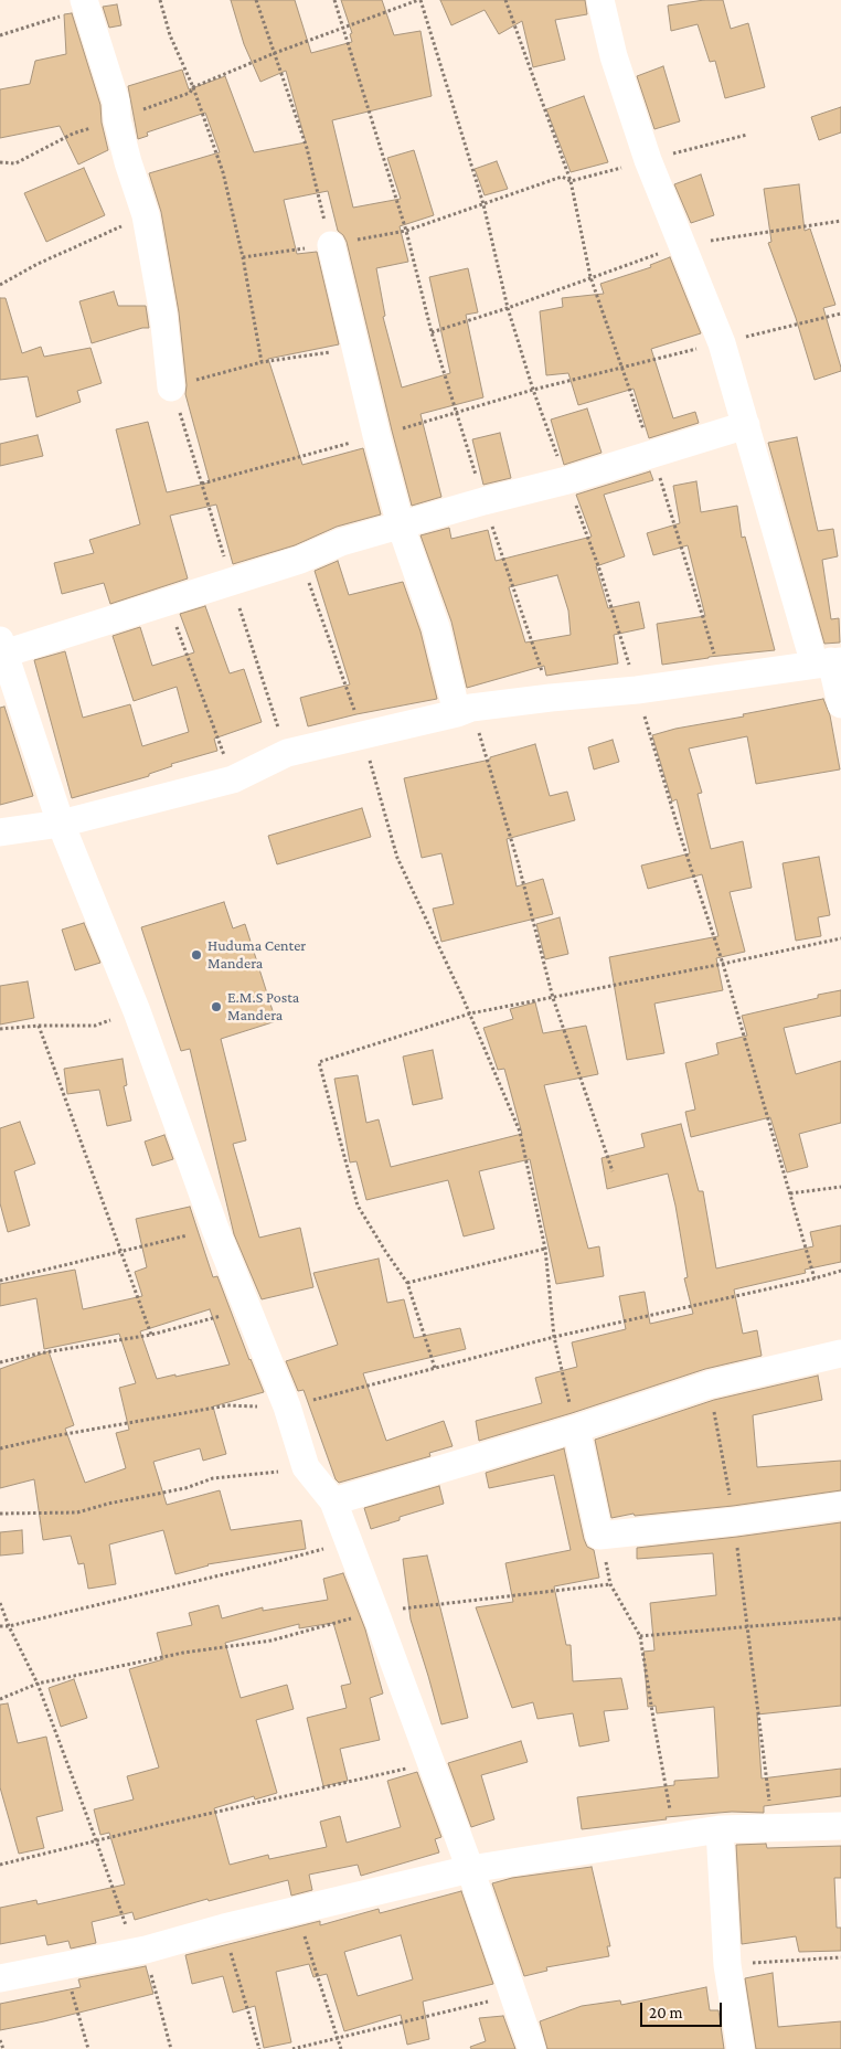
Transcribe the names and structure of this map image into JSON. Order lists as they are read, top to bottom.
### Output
{
  "places": ["Huduma Center Mandera", "E.M.S Posta Mandera"],
  "scale_bar": "20 m"
}
